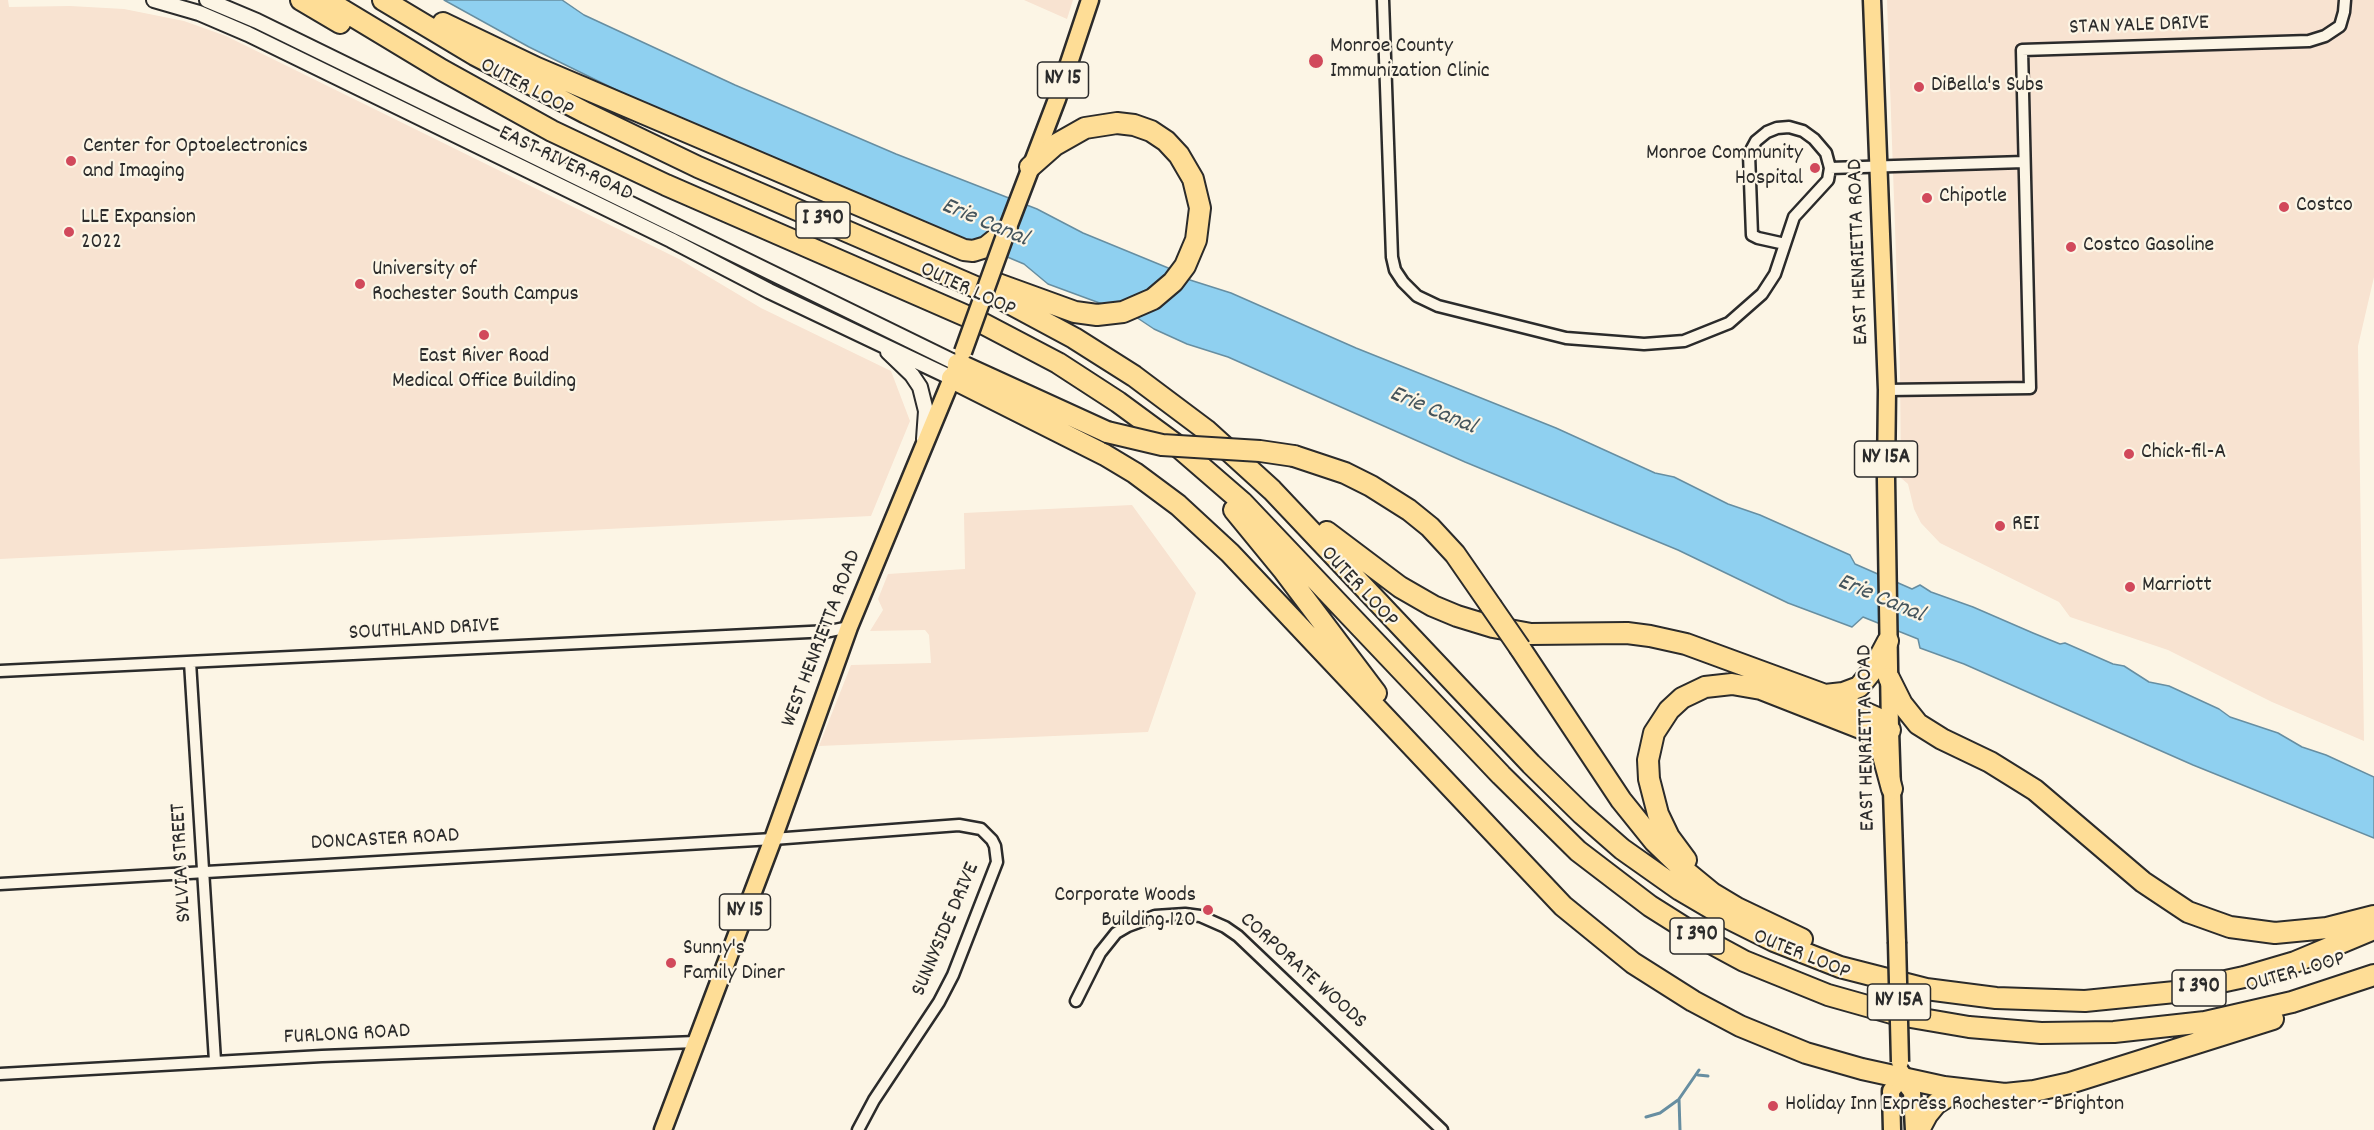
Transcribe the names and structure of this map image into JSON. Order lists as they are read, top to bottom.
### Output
{
  "streets": {
    "highway": ["OUTER LOOP", "I 390"],
    "main road": [
      "NY 15",
      "EAST HENRIETTA ROAD",
      "NY 15A",
      "WEST HENRIETTA ROAD"
    ],
    "street": [
      "STAN YALE DRIVE",
      "EAST RIVER ROAD",
      "SOUTHLAND DRIVE",
      "DONCASTER ROAD",
      "SYLVIA STREET",
      "SUNNYSIDE DRIVE",
      "CORPORATE WOODS",
      "FURLONG ROAD"
    ]
  },
  "crossings": [
    ["STAN YALE DRIVE", "EAST HENRIETTA ROAD"],
    ["NY 15", "WEST HENRIETTA ROAD"],
    ["EAST RIVER ROAD", "WEST HENRIETTA ROAD"],
    ["SOUTHLAND DRIVE", "WEST HENRIETTA ROAD"],
    ["SOUTHLAND DRIVE", "SYLVIA STREET"],
    ["WEST HENRIETTA ROAD", "DONCASTER ROAD"],
    ["WEST HENRIETTA ROAD", "SUNNYSIDE DRIVE"],
    ["WEST HENRIETTA ROAD", "FURLONG ROAD"],
    ["DONCASTER ROAD", "SYLVIA STREET"],
    ["DONCASTER ROAD", "SUNNYSIDE DRIVE"],
    ["SYLVIA STREET", "FURLONG ROAD"]
  ],
  "water": ["Erie Canal"],
  "places": [
    "Monroe County Immunization Clinic",
    "DiBella's Subs",
    "Center for Optoelectronics and Imaging",
    "Monroe Community Hospital",
    "Chipotle",
    "Costco",
    "LLE Expansion 2022",
    "Costco Gasoline",
    "University of Rochester South Campus",
    "East River Road Medical Office Building",
    "Chick-fil-A",
    "REI",
    "Marriott",
    "Corporate Woods Building 120",
    "Sunny's Family Diner",
    "Holiday Inn Express Rochester - Brighton"
  ]
}
